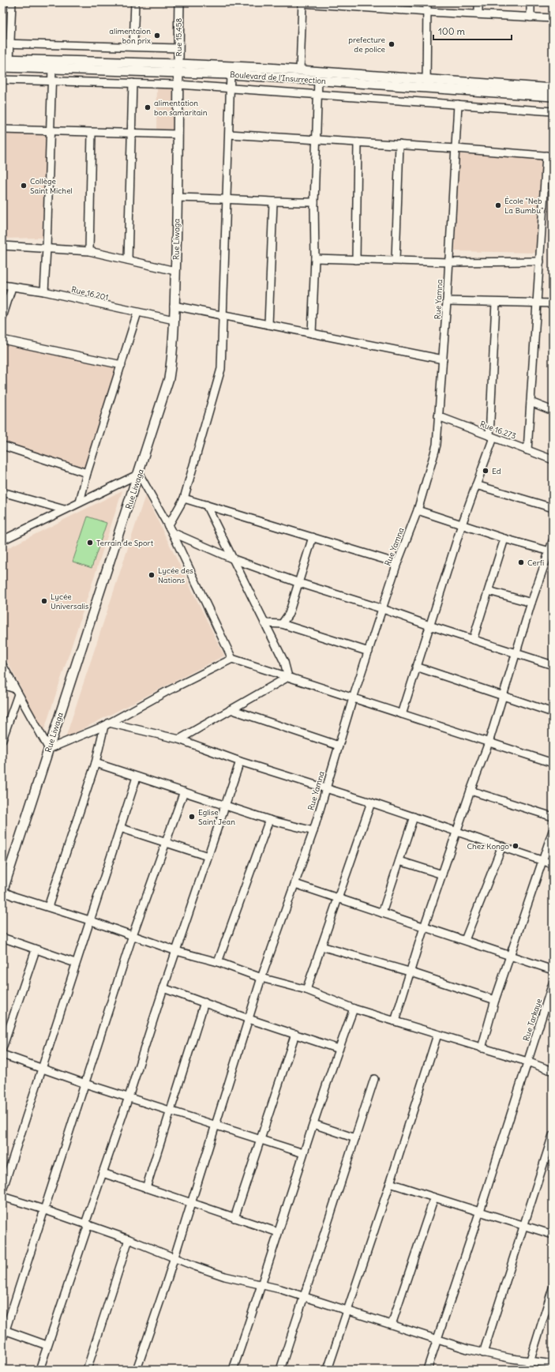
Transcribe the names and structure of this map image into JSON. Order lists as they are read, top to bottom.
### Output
{
  "streets": {
    "main road": ["Rue 15.458", "Boulevard de l'Insurrection", "Rue Liwaga"],
    "street": [
      "Rue 16.201",
      "Rue Yamna",
      "Rue 16.273",
      "Rue Tarkaye"
    ]
  },
  "crossings": [
    ["Rue 15.458", "Boulevard de l'Insurrection"],
    ["Rue 15.458", "Rue Liwaga"],
    ["Boulevard de l'Insurrection", "Rue Liwaga"],
    ["Rue Liwaga", "Rue 16.201"],
    ["Rue Yamna", "Rue 16.273"]
  ],
  "places": [
    "alimentaion bon prix",
    "prefecture de police",
    "alimentation bon samaritain",
    "Collège Saint Michel",
    "École \"Neb La Bumbu\"",
    "Ed",
    "Terrain de Sport",
    "Cerfi",
    "Lycée des Nations",
    "Lycée Universalis",
    "Eglise Saint Jean",
    "Chez Kongo"
  ],
  "scale_bar": "100 m"
}
